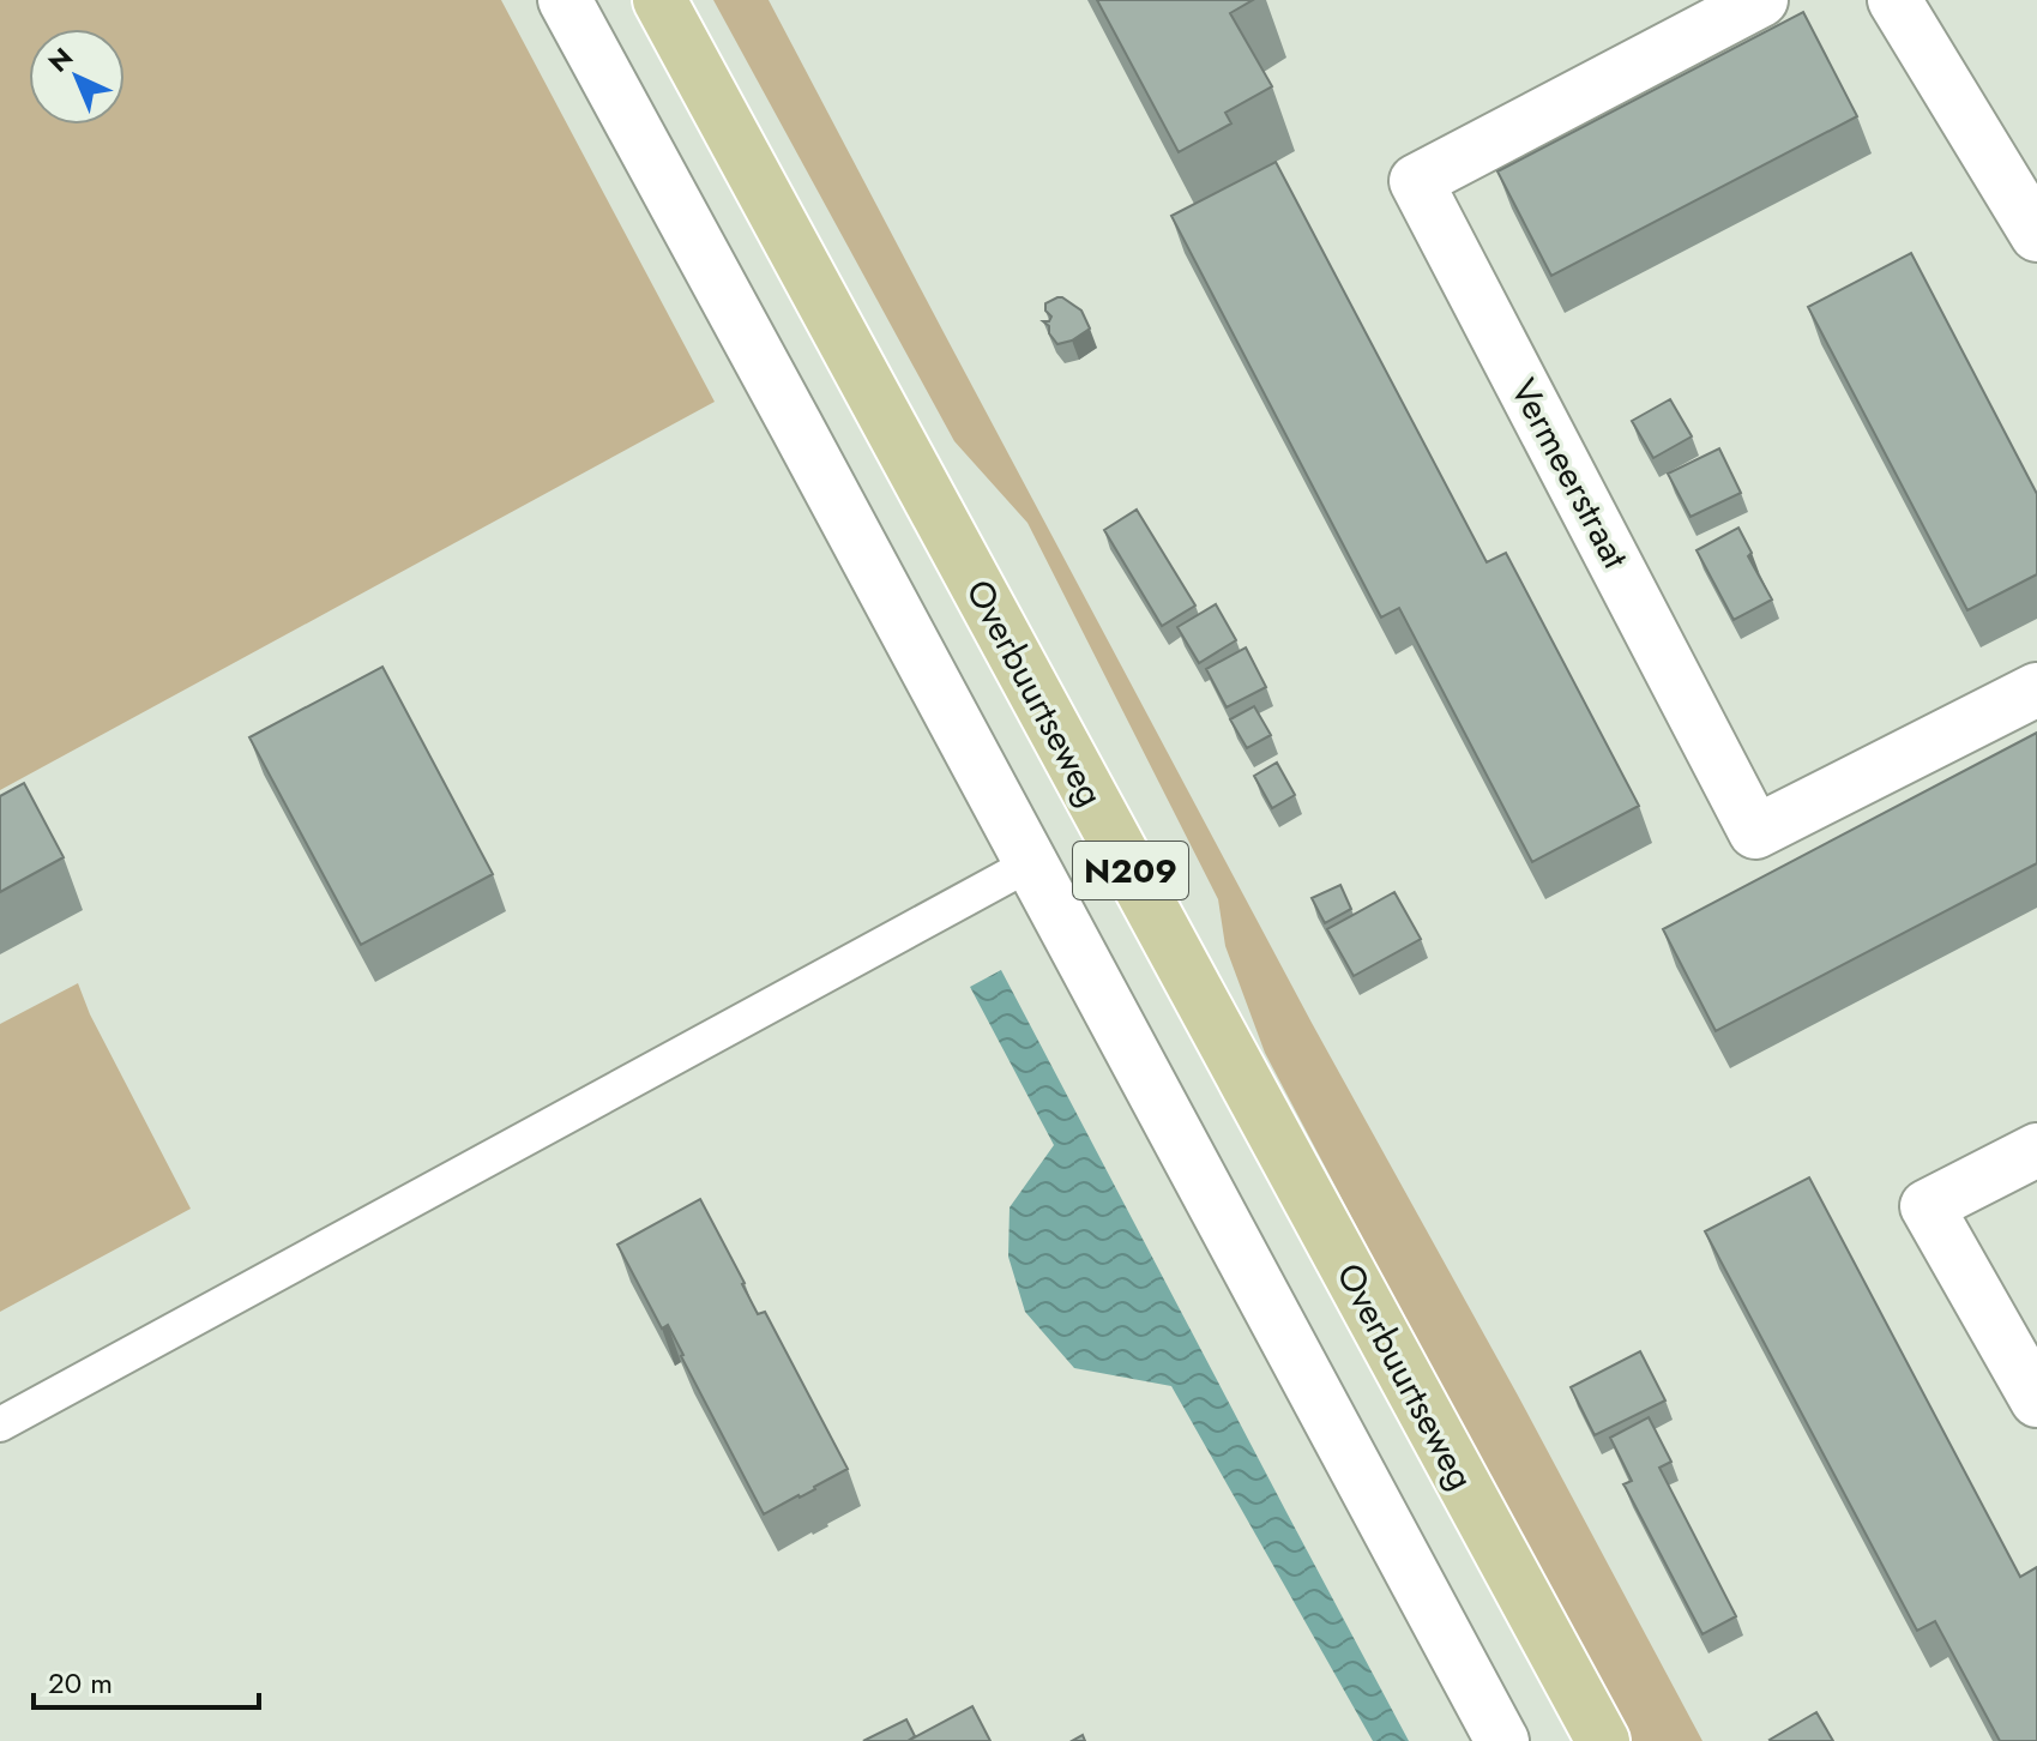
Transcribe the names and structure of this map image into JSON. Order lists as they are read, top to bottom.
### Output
{
  "streets": {
    "main road": ["Overbuurtseweg", "N209"],
    "street": ["Vermeerstraat"]
  },
  "scale_bar": "20 m",
  "north": "top left"
}
